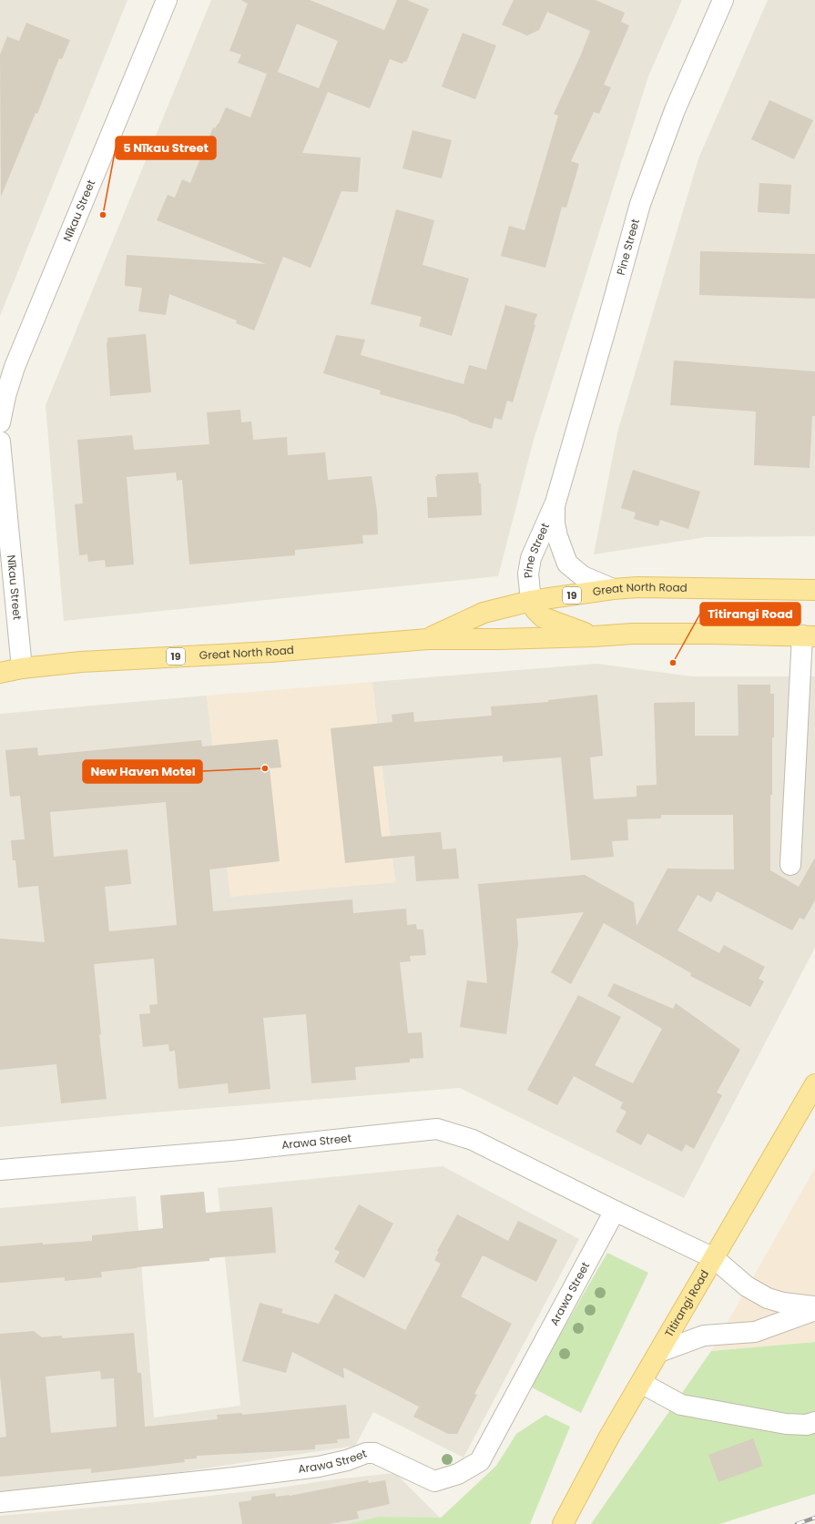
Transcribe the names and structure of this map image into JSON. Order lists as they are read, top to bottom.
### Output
{
  "streets": {
    "main road": ["Great North Road", "19", "Titirangi Road"],
    "street": ["Nīkau Street", "Pine Street", "Arawa Street"]
  },
  "crossings": [
    ["Nīkau Street", "Great North Road"],
    ["Pine Street", "Great North Road"],
    ["Arawa Street", "Titirangi Road"]
  ],
  "places": ["5 Nīkau Street", "Titirangi Road", "New Haven Motel"]
}
